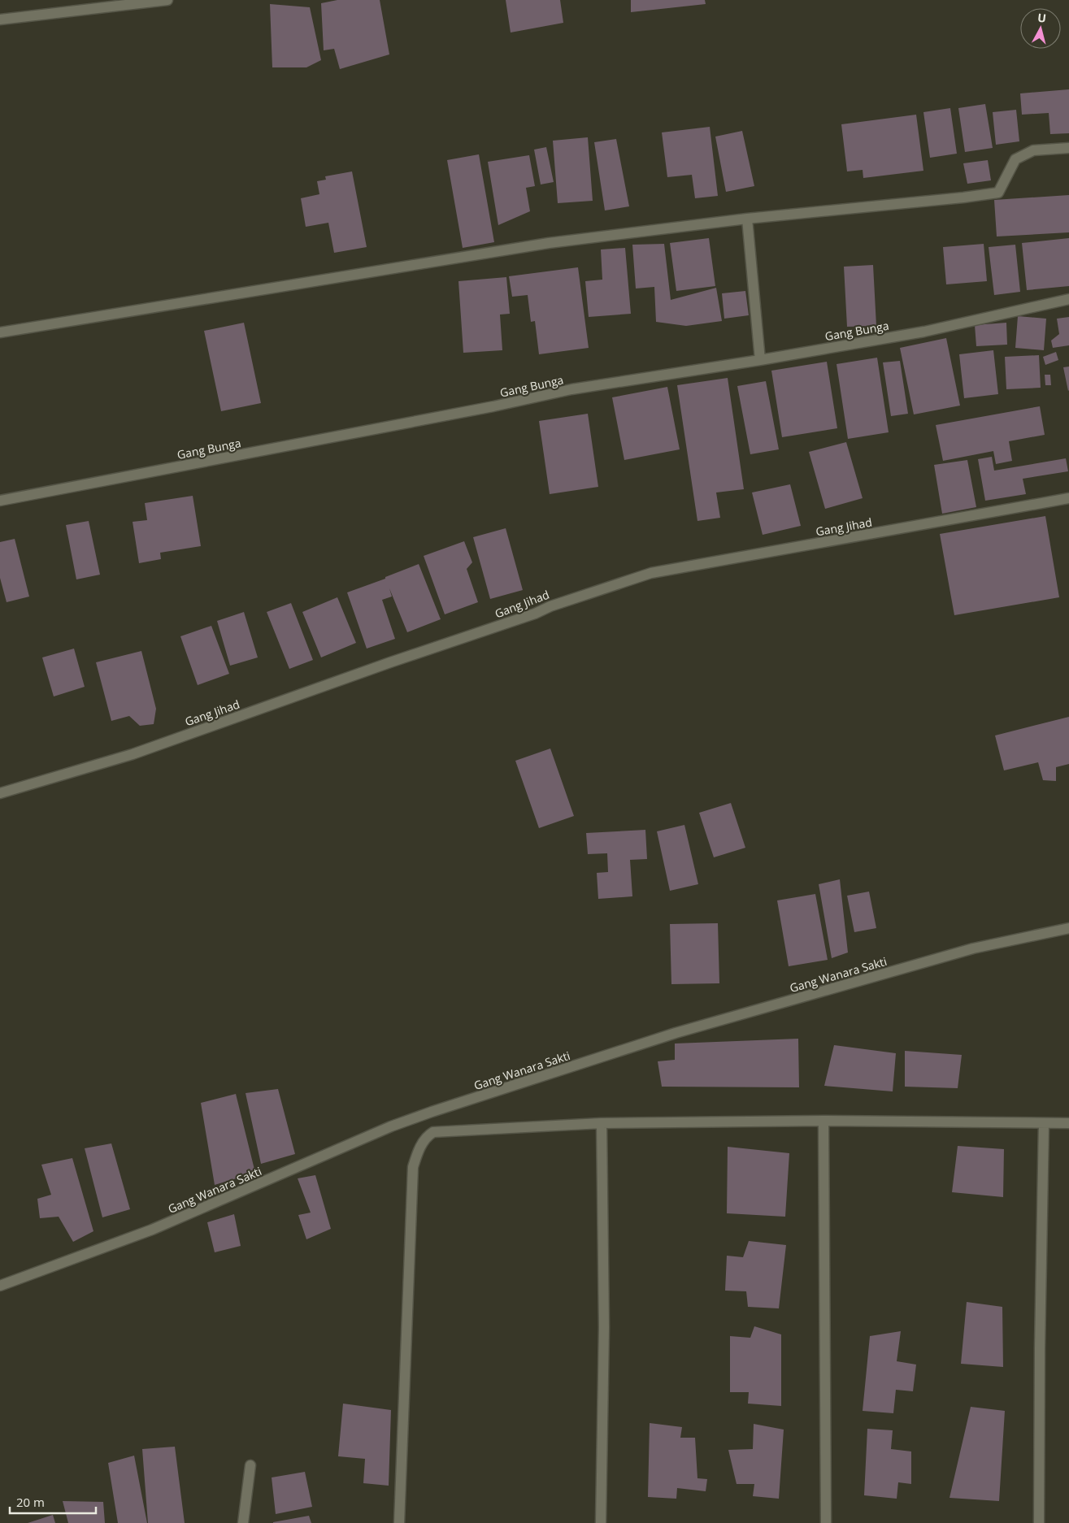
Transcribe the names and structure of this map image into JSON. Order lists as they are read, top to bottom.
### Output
{
  "streets": {
    "street": ["Gang Bunga", "Gang Jihad", "Gang Wanara Sakti"]
  },
  "scale_bar": "20 m",
  "north": "top"
}
